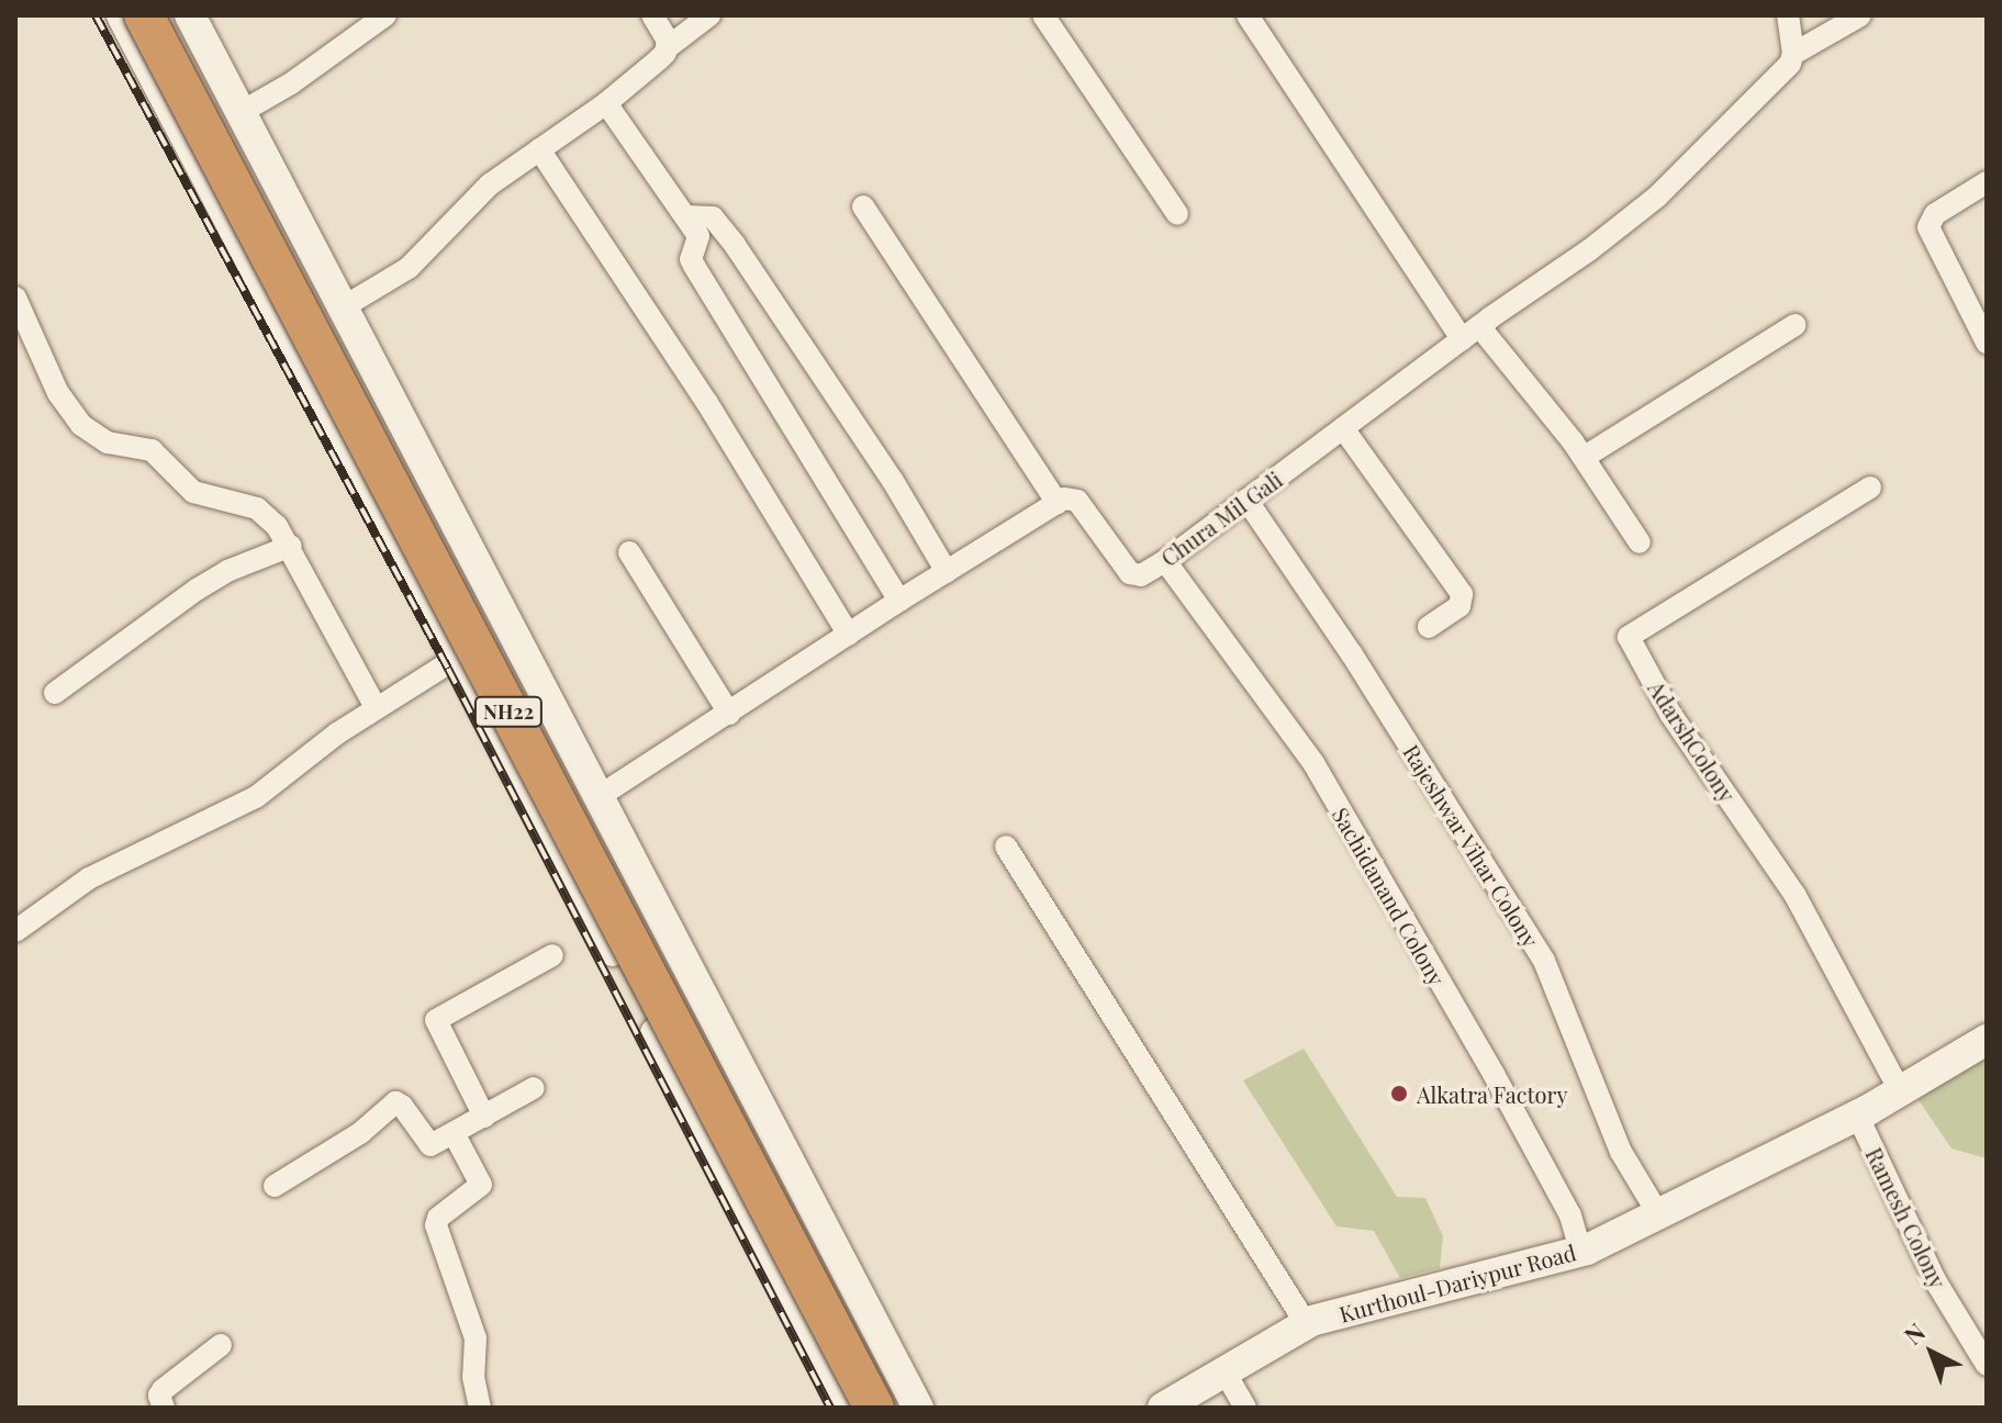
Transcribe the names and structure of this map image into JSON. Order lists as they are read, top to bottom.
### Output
{
  "streets": {
    "highway": ["NH22"],
    "street": [
      "Chura Mil Gali",
      "AdarshColony",
      "Rajeshwar Vihar Colony",
      "Sachidanand Colony",
      "Ramesh Colony",
      "Kurthoul-Dariypur Road"
    ]
  },
  "crossings": [
    ["Chura Mil Gali", "Rajeshwar Vihar Colony"],
    ["Chura Mil Gali", "Sachidanand Colony"],
    ["AdarshColony", "Kurthoul-Dariypur Road"],
    ["Rajeshwar Vihar Colony", "Kurthoul-Dariypur Road"],
    ["Sachidanand Colony", "Kurthoul-Dariypur Road"],
    ["Ramesh Colony", "Kurthoul-Dariypur Road"]
  ],
  "places": ["Alkatra Factory"],
  "north": "top left"
}
